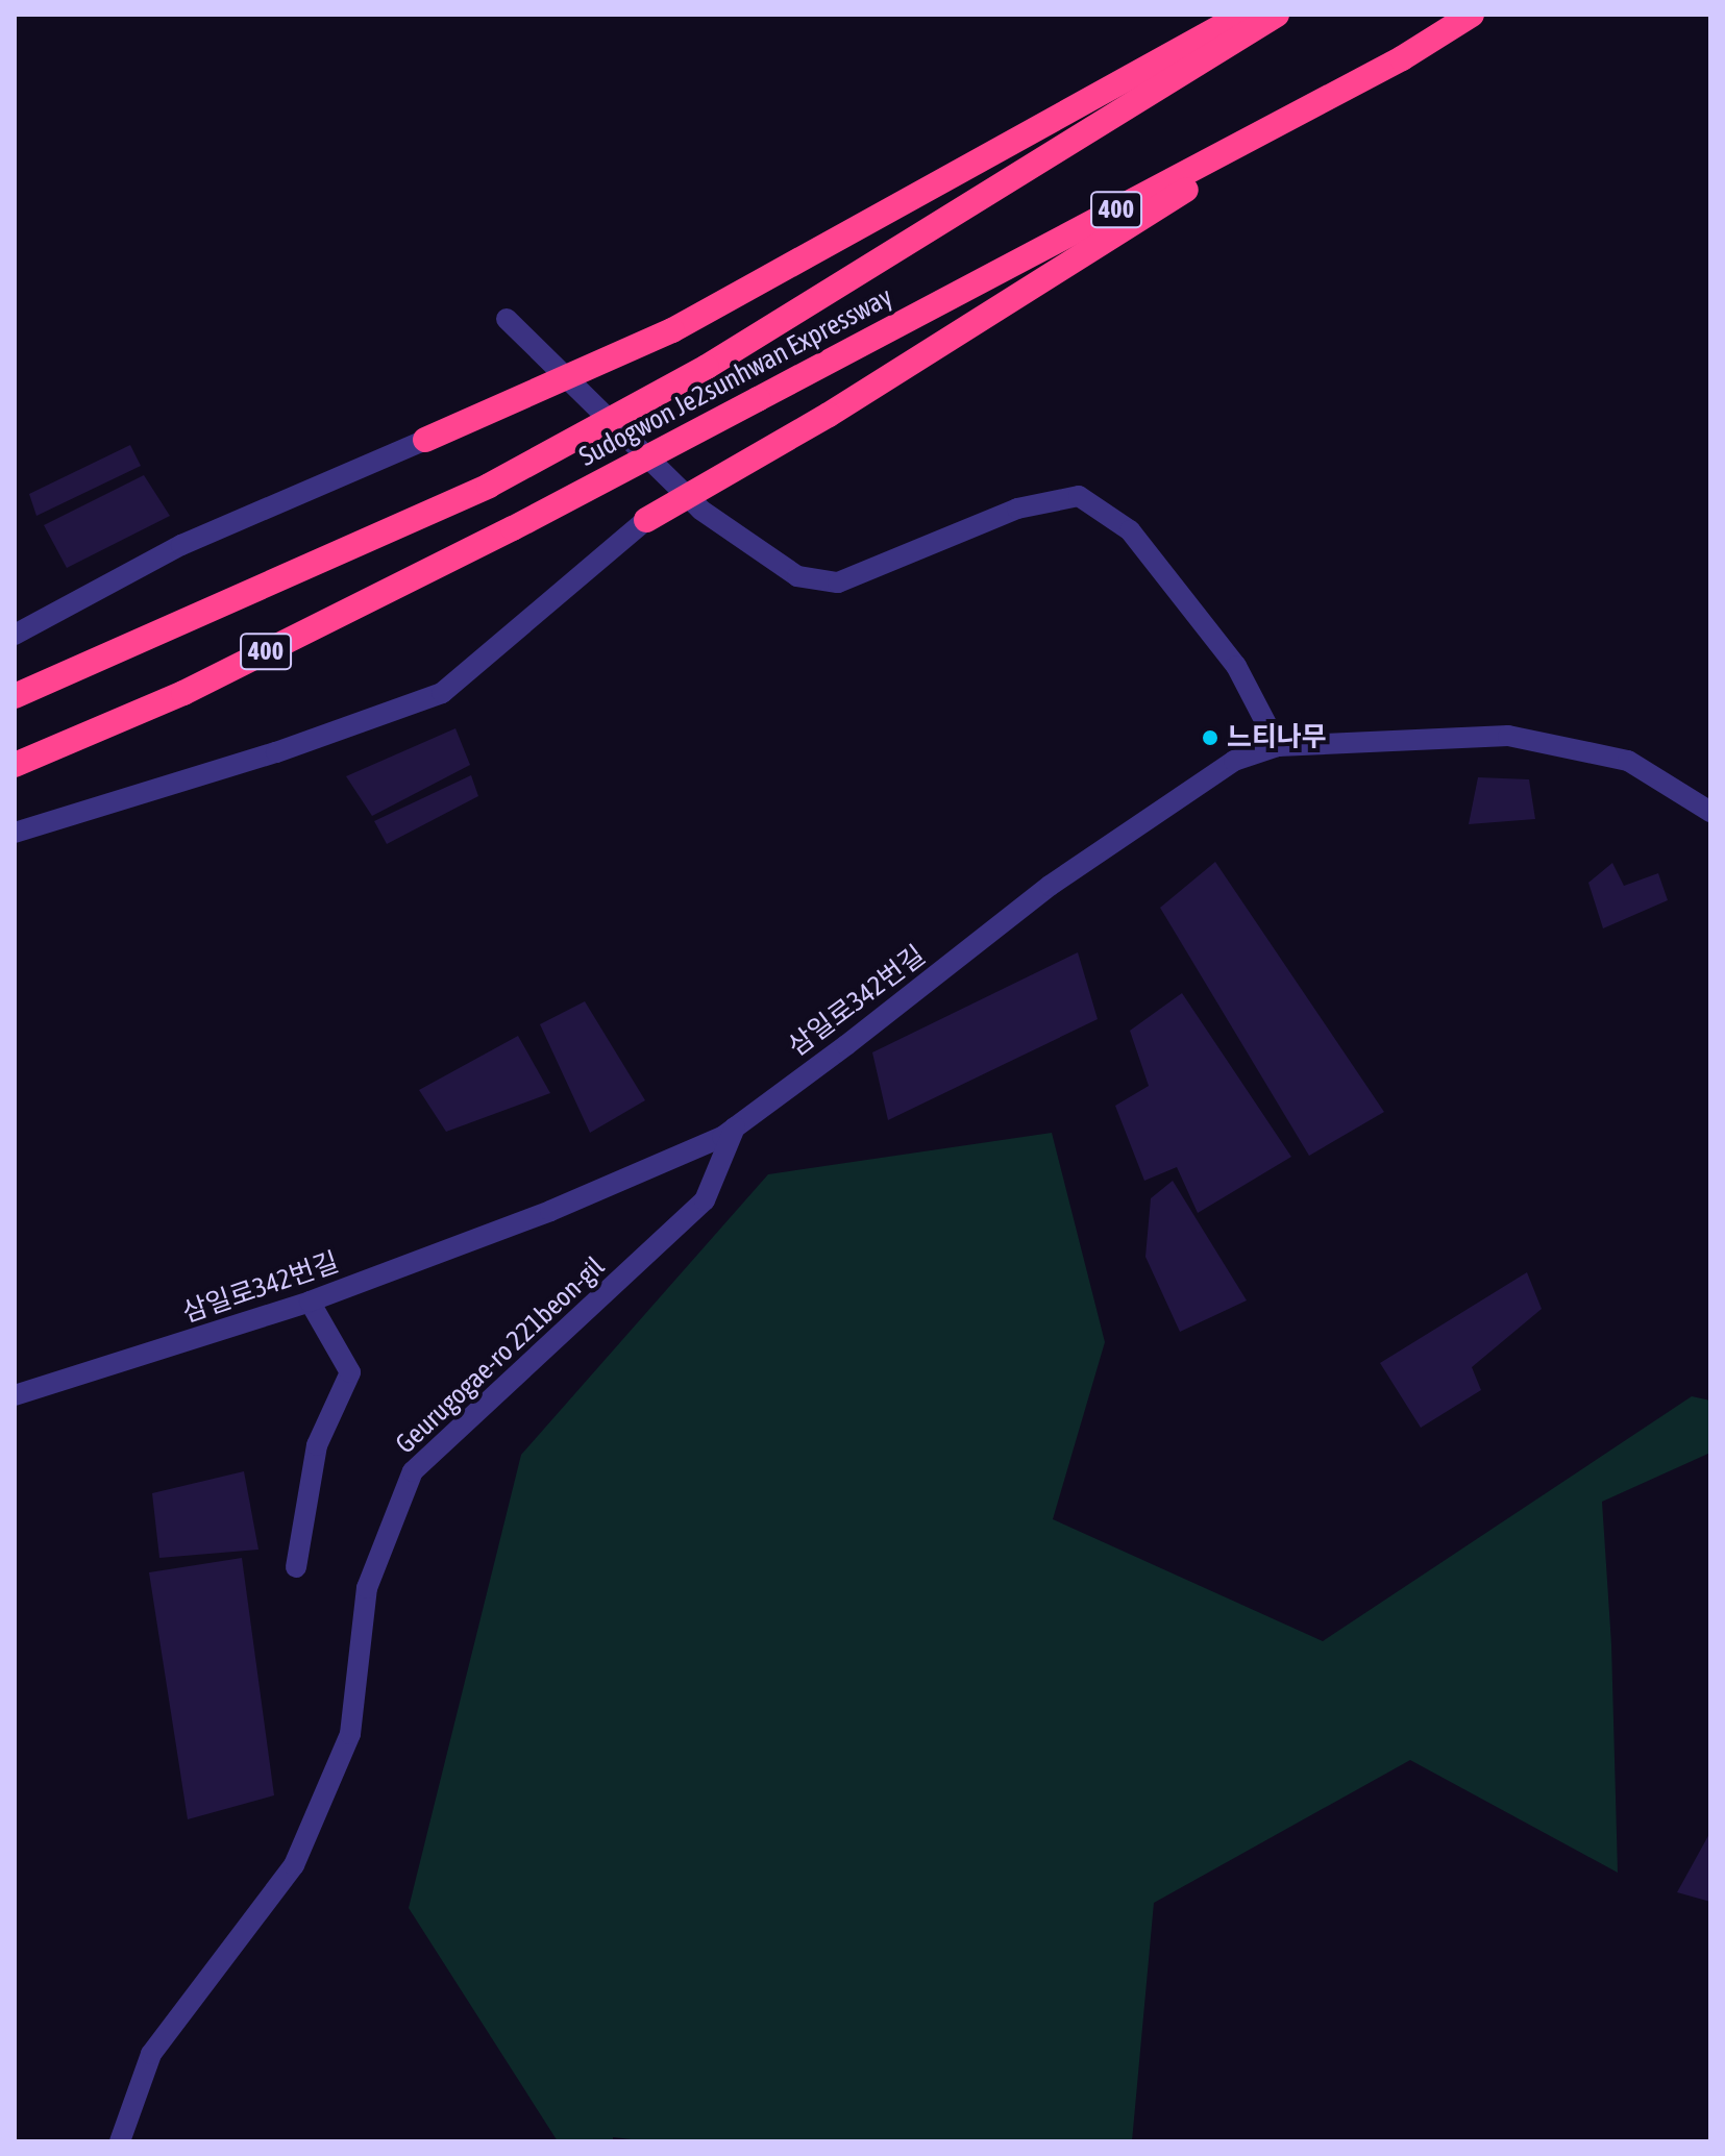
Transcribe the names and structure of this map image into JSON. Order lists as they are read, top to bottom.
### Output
{
  "streets": {
    "highway": ["400", "Sudogwon Je2sunhwan Expressway"],
    "street": ["삼일로342번길", "Geurugogae-ro 221beon-gil"]
  },
  "crossings": [
    ["삼일로342번길", "Geurugogae-ro 221beon-gil"]
  ],
  "places": ["느티나무"]
}
